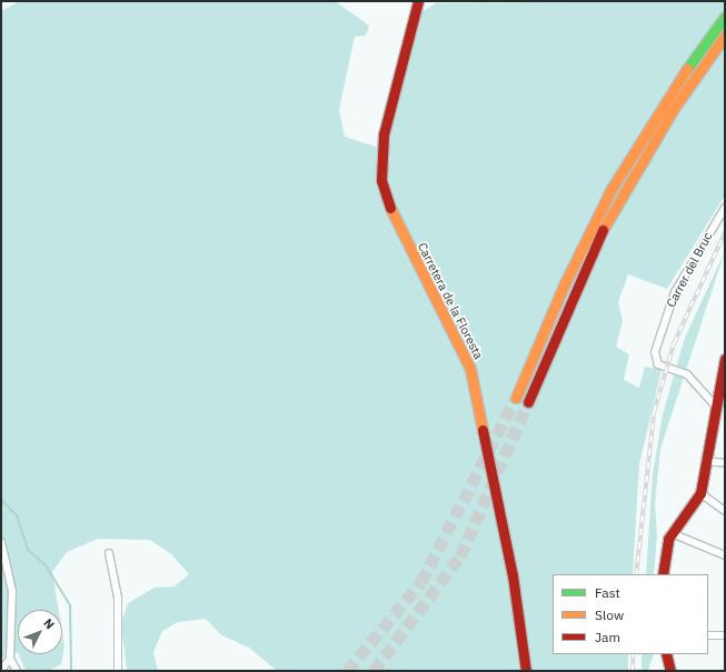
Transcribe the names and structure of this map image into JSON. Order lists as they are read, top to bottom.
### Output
{
  "streets": {
    "main road": ["Carretera de la Floresta"],
    "street": ["Carrer del Bruc"]
  },
  "legend": ["Fast", "Slow", "Jam"],
  "north": "top right"
}
